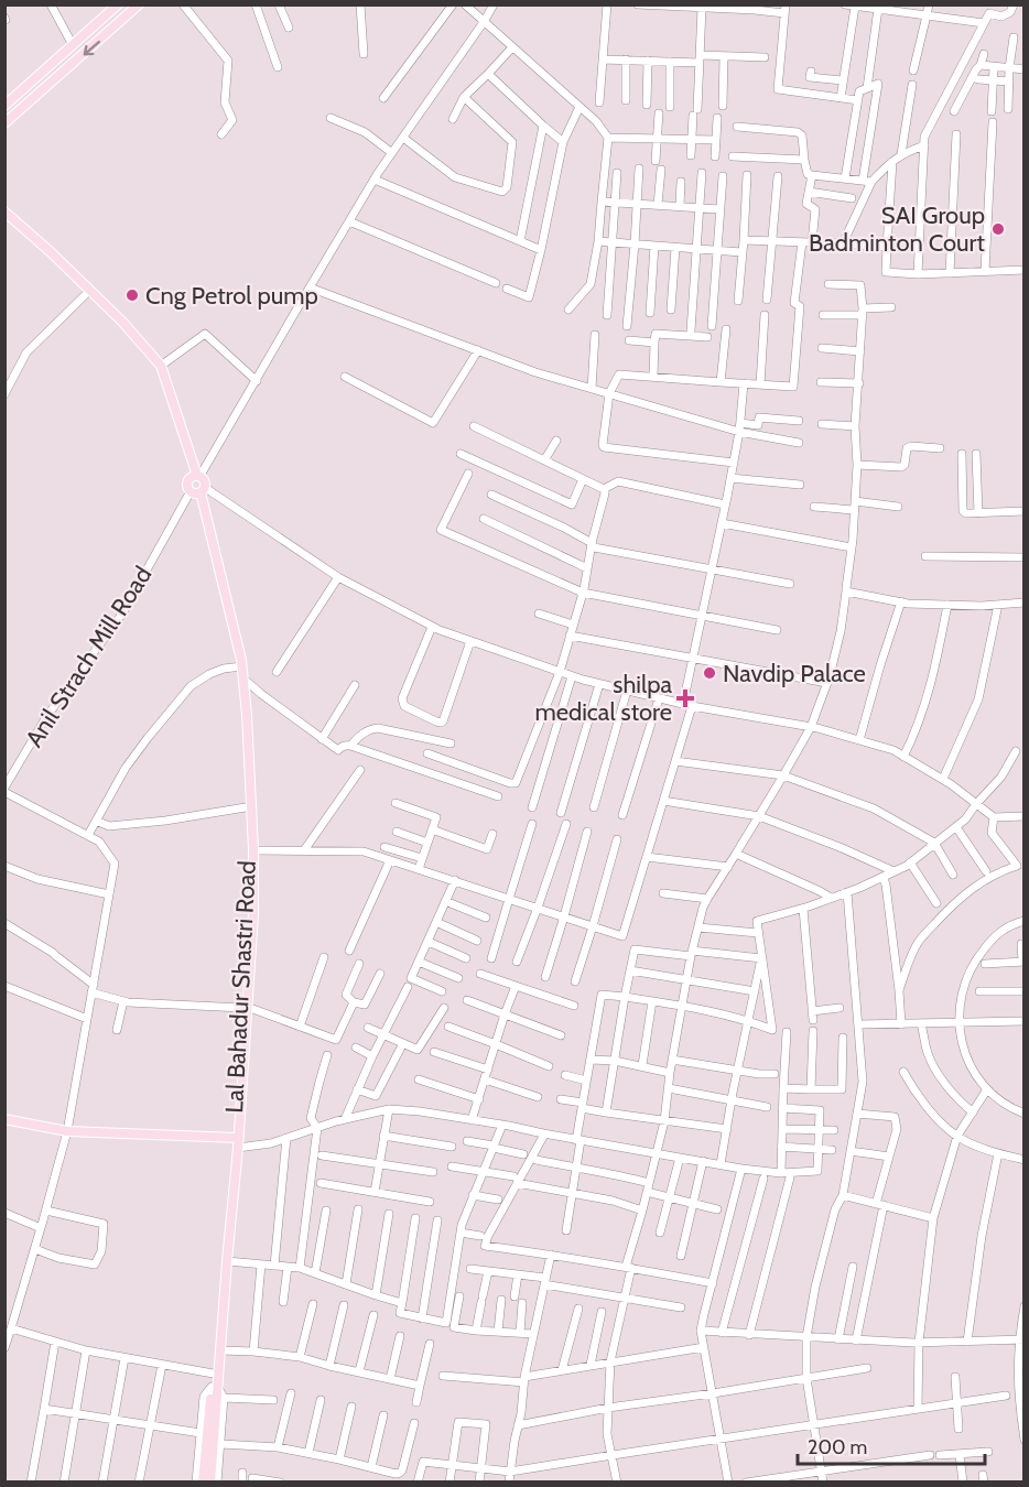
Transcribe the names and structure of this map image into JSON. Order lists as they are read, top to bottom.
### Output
{
  "streets": {
    "main road": ["Lal Bahadur Shastri Road"],
    "street": ["Anil Strach Mill Road"]
  },
  "crossings": [
    ["Anil Strach Mill Road", "Lal Bahadur Shastri Road"]
  ],
  "places": {
    "other": ["SAI Group Badminton Court", "Cng Petrol pump", "Navdip Palace"],
    "health": ["shilpa medical store"]
  },
  "scale_bar": "200 m"
}
